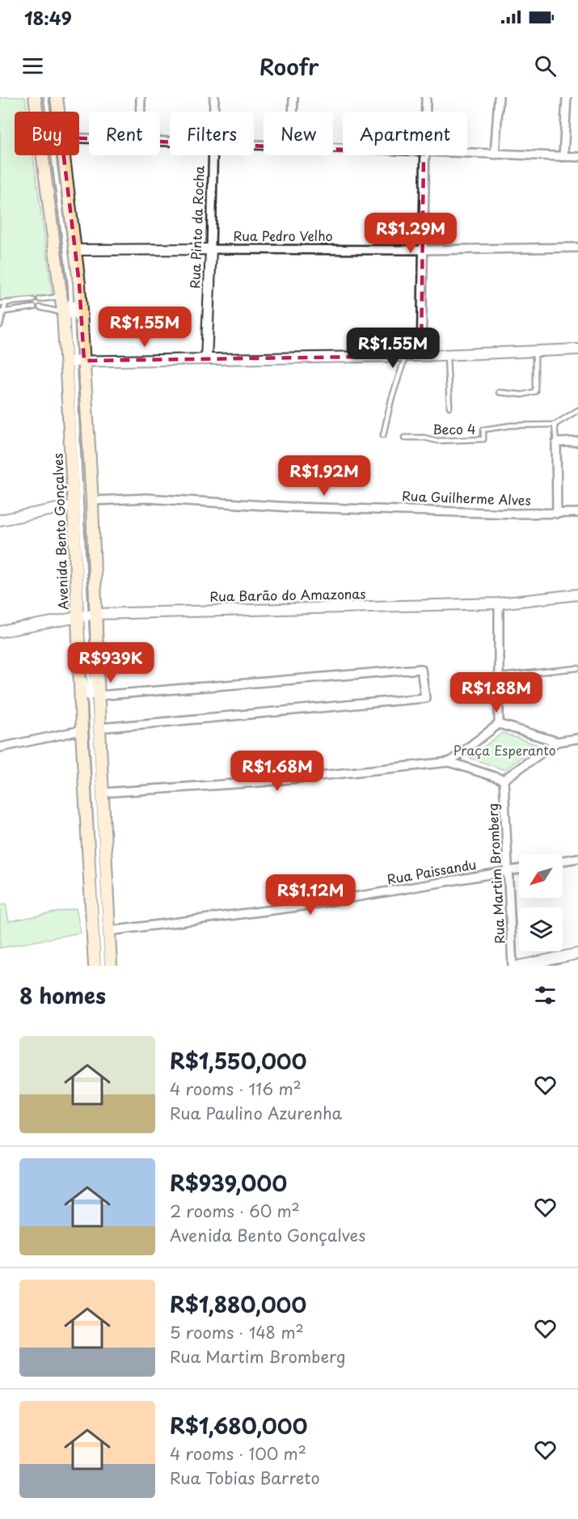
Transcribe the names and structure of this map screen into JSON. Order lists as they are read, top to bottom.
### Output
{
  "streets": {
    "main road": ["Avenida Bento Gonçalves"],
    "street": [
      "Rua Pinto da Rocha",
      "Rua Pedro Velho",
      "Rua Guilherme Alves",
      "Rua Barão do Amazonas",
      "Rua Paissandu",
      "Rua Martim Bromberg"
    ],
    "lane": ["Beco 4"]
  },
  "crossings": [
    ["Rua Pinto da Rocha", "Rua Pedro Velho"],
    ["Rua Pedro Velho", "Avenida Bento Gonçalves"],
    ["Rua Guilherme Alves", "Avenida Bento Gonçalves"],
    ["Avenida Bento Gonçalves", "Rua Barão do Amazonas"],
    ["Avenida Bento Gonçalves", "Rua Paissandu"],
    ["Rua Paissandu", "Rua Martim Bromberg"]
  ],
  "parks": ["Praça Esperanto"],
  "north": "bottom left",
  "page": {
    "status": "18:49",
    "header": "Roofr",
    "chip": [
      "Buy",
      "Rent",
      "Filters",
      "New",
      "Apartment"
    ],
    "price": [
      "R$1.29M",
      "R$1.55M",
      "R$1.55M",
      "R$1.92M",
      "R$939K",
      "R$1.88M",
      "R$1.68M",
      "R$1.12M"
    ],
    "heading": "8 homes",
    "list": [
      {
        "name": "R$1,550,000",
        "note": "4 rooms · 116 m² · Rua Paulino Azurenha"
      },
      {
        "name": "R$939,000",
        "note": "2 rooms · 60 m² · Avenida Bento Gonçalves"
      },
      {
        "name": "R$1,880,000",
        "note": "5 rooms · 148 m² · Rua Martim Bromberg"
      },
      {
        "name": "R$1,680,000",
        "note": "4 rooms · 100 m² · Rua Tobias Barreto"
      }
    ]
  }
}
